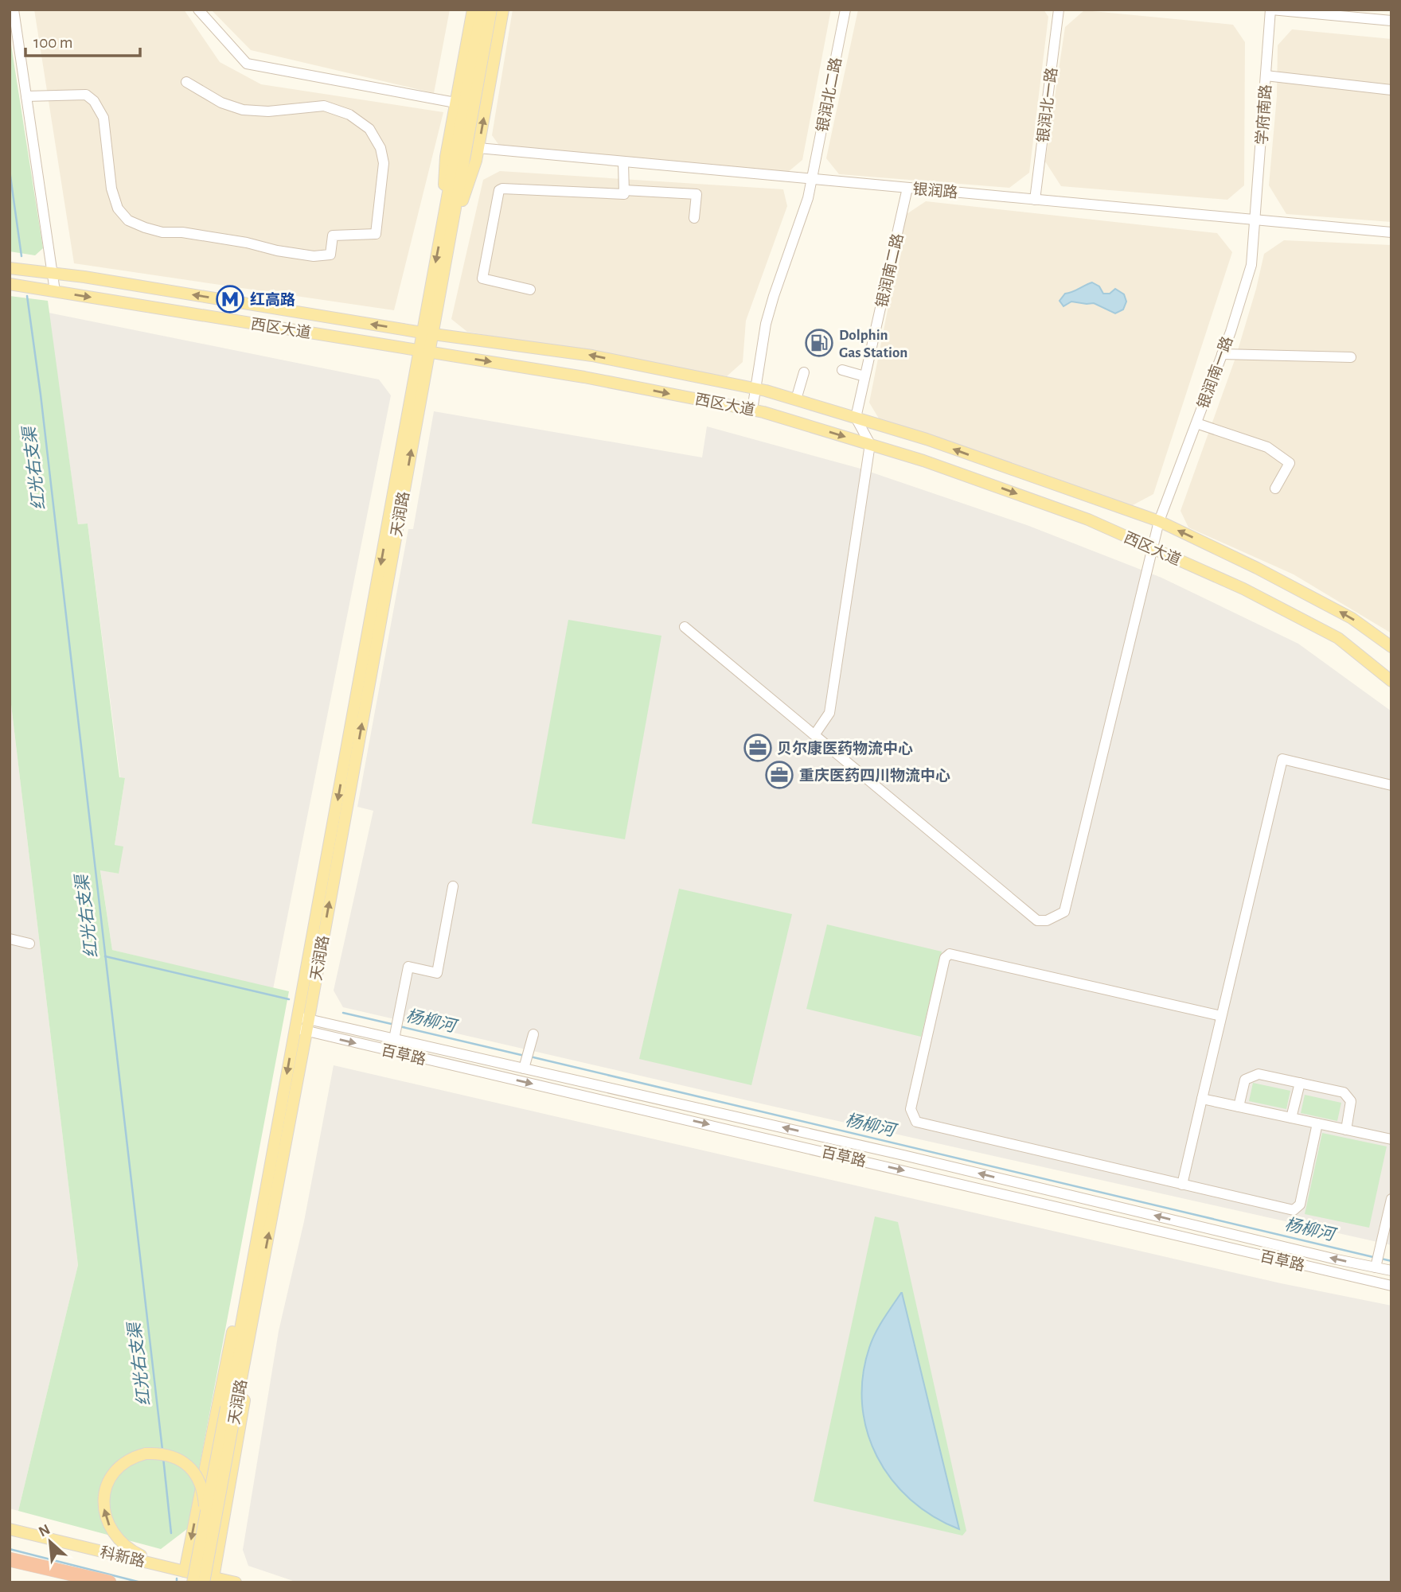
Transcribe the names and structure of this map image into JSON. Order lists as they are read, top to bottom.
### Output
{
  "streets": {
    "main road": ["西区大道", "天润路", "科新路"],
    "street": [
      "银润北二路",
      "银润北一路",
      "学府南路",
      "银润路",
      "银润南二路",
      "银润南一路",
      "百草路"
    ]
  },
  "crossings": [
    ["银润北二路", "银润路"],
    ["银润北二路", "西区大道"],
    ["银润北一路", "银润路"],
    ["学府南路", "银润路"],
    ["学府南路", "银润南一路"],
    ["银润路", "银润南二路"],
    ["银润路", "银润南一路"],
    ["银润南二路", "西区大道"],
    ["西区大道", "银润南一路"],
    ["西区大道", "天润路"],
    ["天润路", "百草路"],
    ["天润路", "科新路"]
  ],
  "water": ["红光右支渠", "杨柳河"],
  "places": {
    "metro station": ["红高路"],
    "fuel station": ["Dolphin Gas Station"],
    "office": ["贝尔康医药物流中心", "重庆医药四川物流中心"]
  },
  "scale_bar": "100 m",
  "north": "top left"
}
